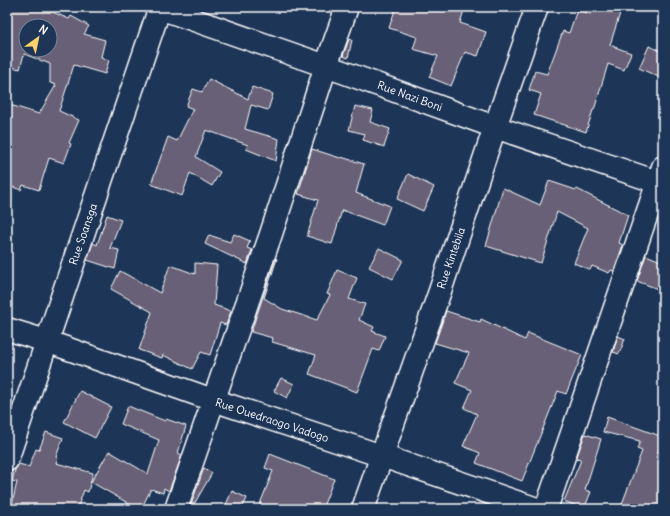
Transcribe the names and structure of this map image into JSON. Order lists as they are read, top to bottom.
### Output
{
  "streets": {
    "street": [
      "Rue Nazi Boni",
      "Rue Soansga",
      "Rue Kintebila",
      "Rue Ouedraogo Vadogo"
    ]
  },
  "crossings": [
    ["Rue Nazi Boni", "Rue Soansga"],
    ["Rue Nazi Boni", "Rue Kintebila"],
    ["Rue Soansga", "Rue Ouedraogo Vadogo"],
    ["Rue Kintebila", "Rue Ouedraogo Vadogo"]
  ],
  "north": "top right"
}
